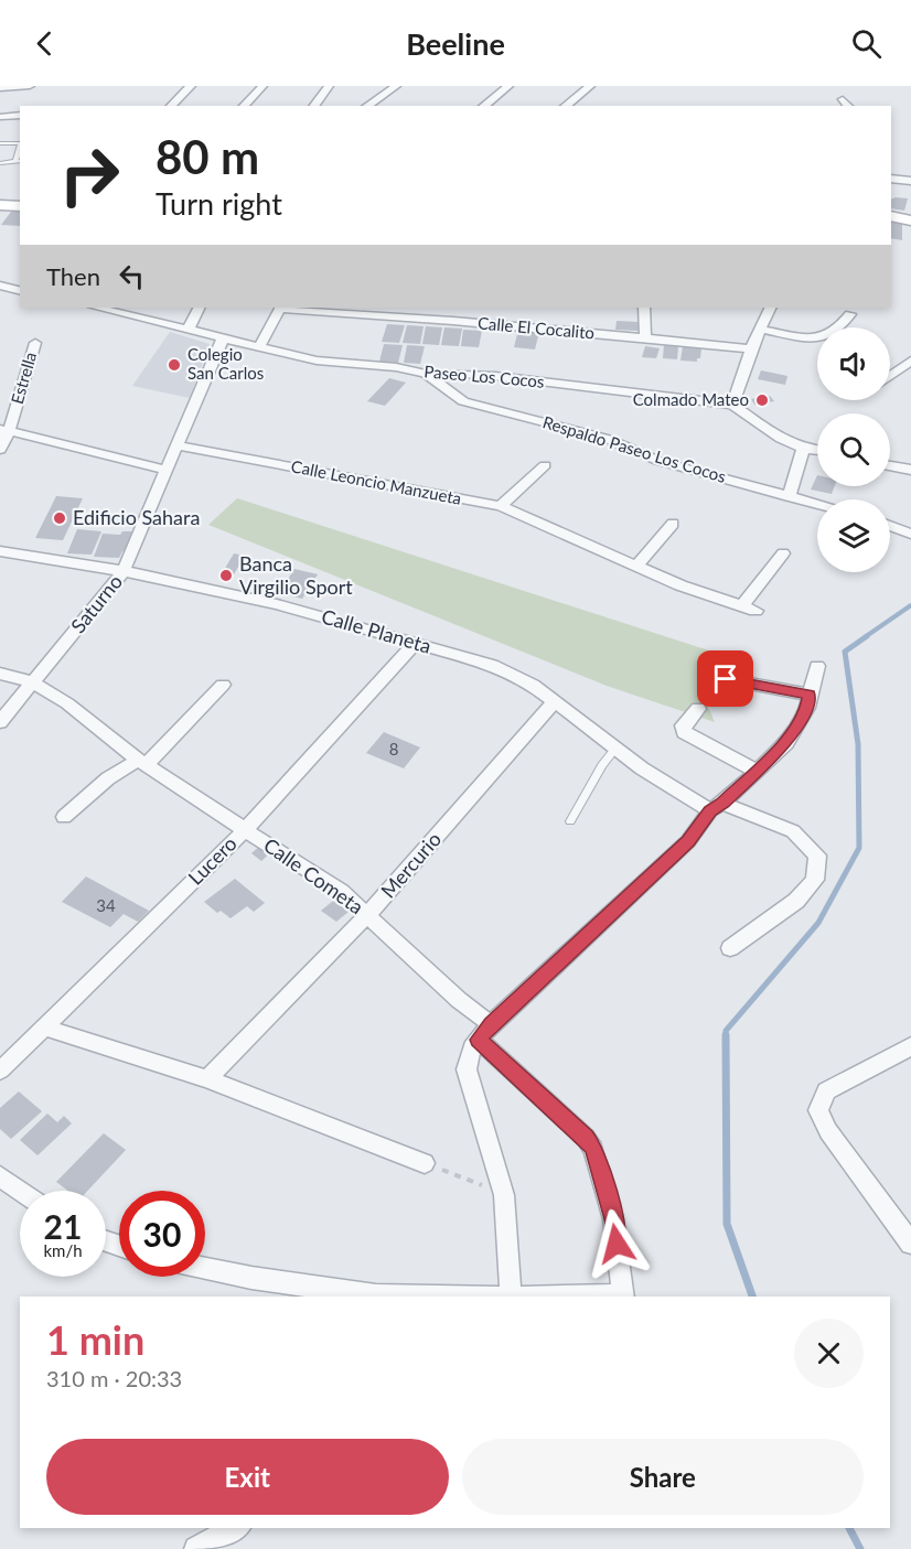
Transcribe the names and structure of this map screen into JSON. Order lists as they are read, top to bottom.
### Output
{
  "streets": {
    "street": [
      "Calle El Cocalito",
      "Paseo Los Cocos",
      "Estrella",
      "Respaldo Paseo Los Cocos",
      "Calle Leoncio Manzueta",
      "Saturno",
      "Calle Planeta",
      "Lucero",
      "Mercurio",
      "Calle Cometa"
    ]
  },
  "crossings": [
    ["Paseo Los Cocos", "Respaldo Paseo Los Cocos"],
    ["Saturno", "Calle Planeta"],
    ["Saturno", "Calle Cometa"],
    ["Calle Planeta", "Lucero"],
    ["Calle Planeta", "Mercurio"],
    ["Lucero", "Calle Cometa"],
    ["Mercurio", "Calle Cometa"]
  ],
  "places": [
    "Colegio San Carlos",
    "Colmado Mateo",
    "Edificio Sahara",
    "Banca Virgilio Sport"
  ],
  "house_numbers": ["8", "34"],
  "page": {
    "header": "Beeline",
    "turn": ["80 m", "Turn right"],
    "then": "Then",
    "speed": "21 km/h",
    "limit": "30",
    "heading": ["1 min", "310 m · 20:33"],
    "buttons": ["Exit", "Share"]
  }
}
